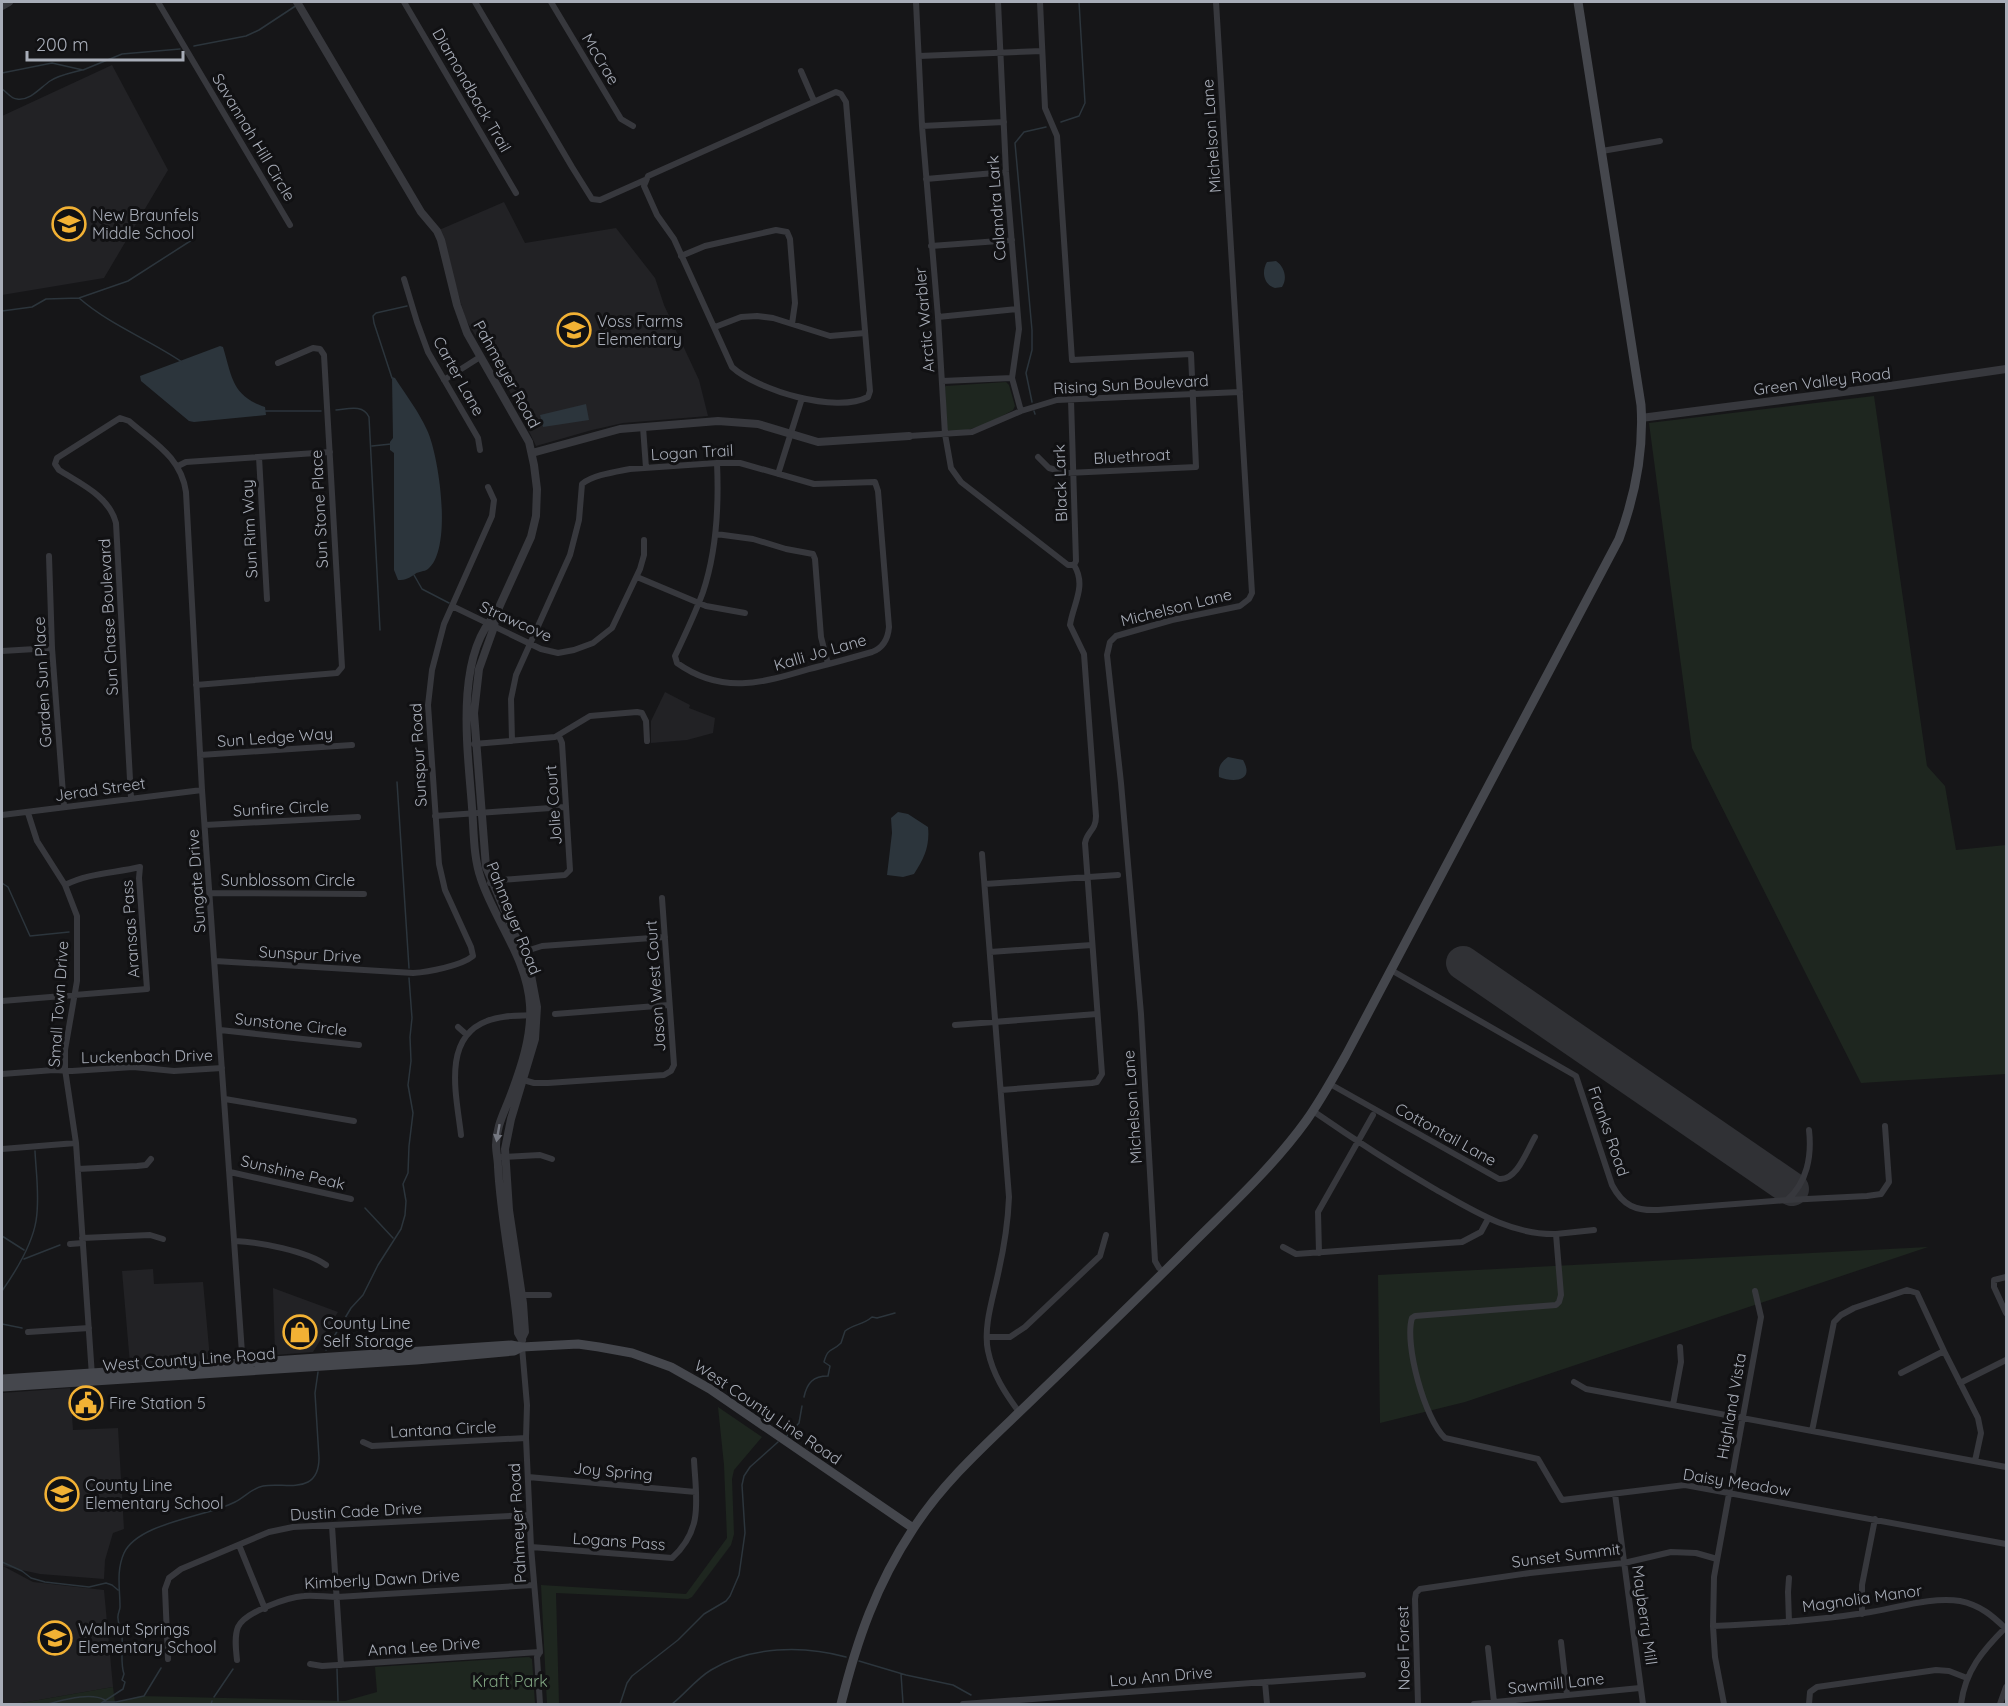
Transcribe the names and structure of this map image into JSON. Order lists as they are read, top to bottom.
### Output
{
  "streets": {
    "main road": ["West County Line Road"],
    "street": [
      "McCrae",
      "Diamondback Trail",
      "Michelson Lane",
      "Savannah Hill Circle",
      "Calandra Lark",
      "Arctic Warbler",
      "Pahmeyer Road",
      "Carter Lane",
      "Green Valley Road",
      "Rising Sun Boulevard",
      "Logan Trail",
      "Bluethroat",
      "Black Lark",
      "Sun Stone Place",
      "Sun Rim Way",
      "Sun Chase Boulevard",
      "Strawcove",
      "Kalli Jo Lane",
      "Garden Sun Place",
      "Sun Ledge Way",
      "Sunspur Road",
      "Jerad Street",
      "Jolie Court",
      "Sunfire Circle",
      "Sunblossom Circle",
      "Sungate Drive",
      "Aransas Pass",
      "Sunspur Drive",
      "Jason West Court",
      "Small Town Drive",
      "Sunstone Circle",
      "Luckenbach Drive",
      "Franks Road",
      "Cottontail Lane",
      "Sunshine Peak",
      "Highland Vista",
      "Lantana Circle",
      "Joy Spring",
      "Daisy Meadow",
      "Dustin Cade Drive",
      "Logans Pass",
      "Sunset Summit",
      "Kimberly Dawn Drive",
      "Magnolia Manor",
      "Mayberry Mill",
      "Anna Lee Drive",
      "Noel Forest",
      "Lou Ann Drive",
      "Sawmill Lane"
    ]
  },
  "crossings": [
    ["Michelson Lane", "Rising Sun Boulevard"],
    ["Calandra Lark", "Rising Sun Boulevard"],
    ["Arctic Warbler", "Rising Sun Boulevard"],
    ["Arctic Warbler", "Black Lark"],
    ["Pahmeyer Road", "Rising Sun Boulevard"],
    ["Pahmeyer Road", "Strawcove"],
    ["Pahmeyer Road", "Jolie Court"],
    ["Pahmeyer Road", "Jason West Court"],
    ["Pahmeyer Road", "West County Line Road"],
    ["Pahmeyer Road", "Lantana Circle"],
    ["Pahmeyer Road", "Joy Spring"],
    ["Pahmeyer Road", "Dustin Cade Drive"],
    ["Pahmeyer Road", "Logans Pass"],
    ["Pahmeyer Road", "Kimberly Dawn Drive"],
    ["Pahmeyer Road", "Anna Lee Drive"],
    ["Rising Sun Boulevard", "Bluethroat"],
    ["Rising Sun Boulevard", "Black Lark"],
    ["Logan Trail", "Strawcove"],
    ["Logan Trail", "Kalli Jo Lane"],
    ["Bluethroat", "Black Lark"],
    ["Sun Stone Place", "Sungate Drive"],
    ["Sun Chase Boulevard", "Jerad Street"],
    ["Sun Chase Boulevard", "Sungate Drive"],
    ["Strawcove", "Sunspur Road"],
    ["Garden Sun Place", "Jerad Street"],
    ["Sun Ledge Way", "Sungate Drive"],
    ["Sunspur Road", "Sunspur Drive"],
    ["Jerad Street", "Sungate Drive"],
    ["Jerad Street", "Small Town Drive"],
    ["Sunfire Circle", "Sungate Drive"],
    ["Sunblossom Circle", "Sungate Drive"],
    ["Sungate Drive", "Sunspur Drive"],
    ["Sungate Drive", "Sunstone Circle"],
    ["Sungate Drive", "Luckenbach Drive"],
    ["Sungate Drive", "Sunshine Peak"],
    ["Sungate Drive", "West County Line Road"],
    ["Aransas Pass", "Small Town Drive"],
    ["Small Town Drive", "Luckenbach Drive"],
    ["Small Town Drive", "West County Line Road"],
    ["Highland Vista", "Daisy Meadow"],
    ["Highland Vista", "Sunset Summit"],
    ["Highland Vista", "Magnolia Manor"],
    ["Joy Spring", "Logans Pass"],
    ["Daisy Meadow", "Mayberry Mill"],
    ["Sunset Summit", "Mayberry Mill"],
    ["Sunset Summit", "Noel Forest"],
    ["Mayberry Mill", "Sawmill Lane"]
  ],
  "parks": ["Kraft Park"],
  "places": {
    "school or university": [
      "New Braunfels Middle School",
      "Voss Farms Elementary",
      "County Line Elementary School",
      "Walnut Springs Elementary School"
    ],
    "shop": ["County Line Self Storage"],
    "public building": ["Fire Station 5"]
  },
  "scale_bar": "200 m"
}
